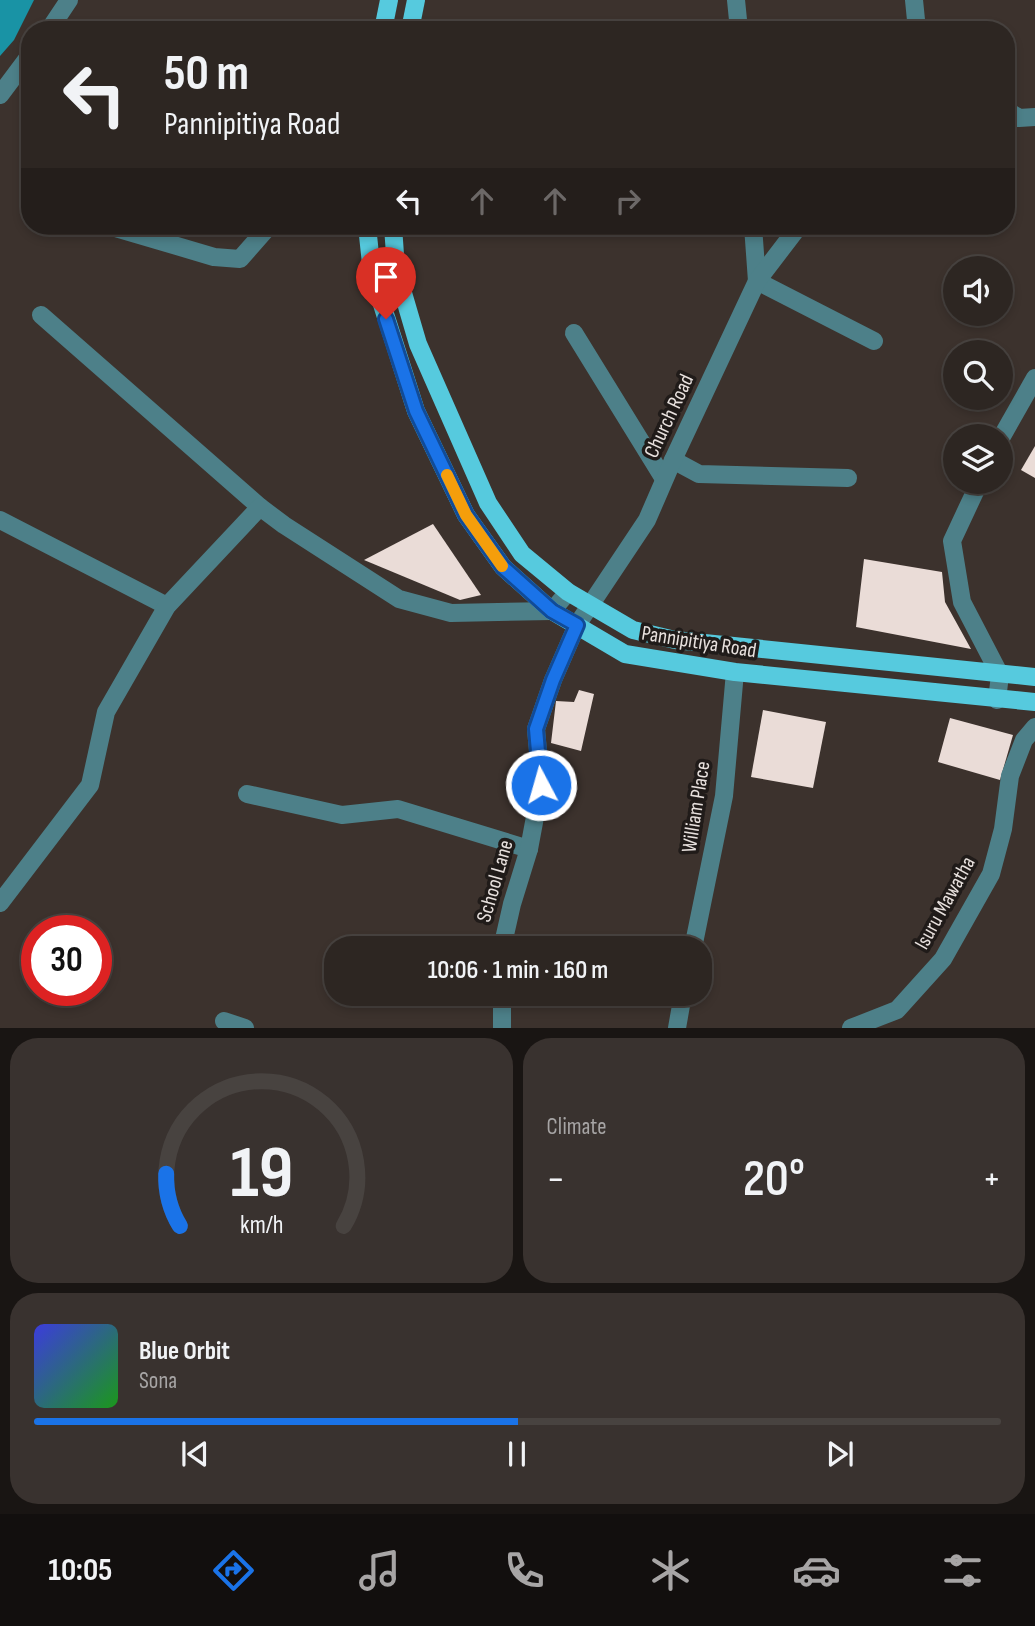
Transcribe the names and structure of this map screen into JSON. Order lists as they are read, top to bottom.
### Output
{
  "streets": {
    "main road": ["Pannipitiya Road"],
    "street": [
      "Church Road",
      "William Place",
      "School Lane",
      "Isuru Mawatha"
    ]
  },
  "crossings": [
    ["Church Road", "Pannipitiya Road"],
    ["Church Road", "School Lane"],
    ["Pannipitiya Road", "William Place"],
    ["Pannipitiya Road", "School Lane"]
  ],
  "page": {
    "turn": ["50 m", "Pannipitiya Road"],
    "limit": "30",
    "trip": "10:06 · 1 min · 160 m",
    "tile": "Climate",
    "heat": ["−", "20°", "+"],
    "song": ["Blue Orbit", "Sona"],
    "tabs": "10:05",
    "gauge": ["19", "km/h"]
  }
}
